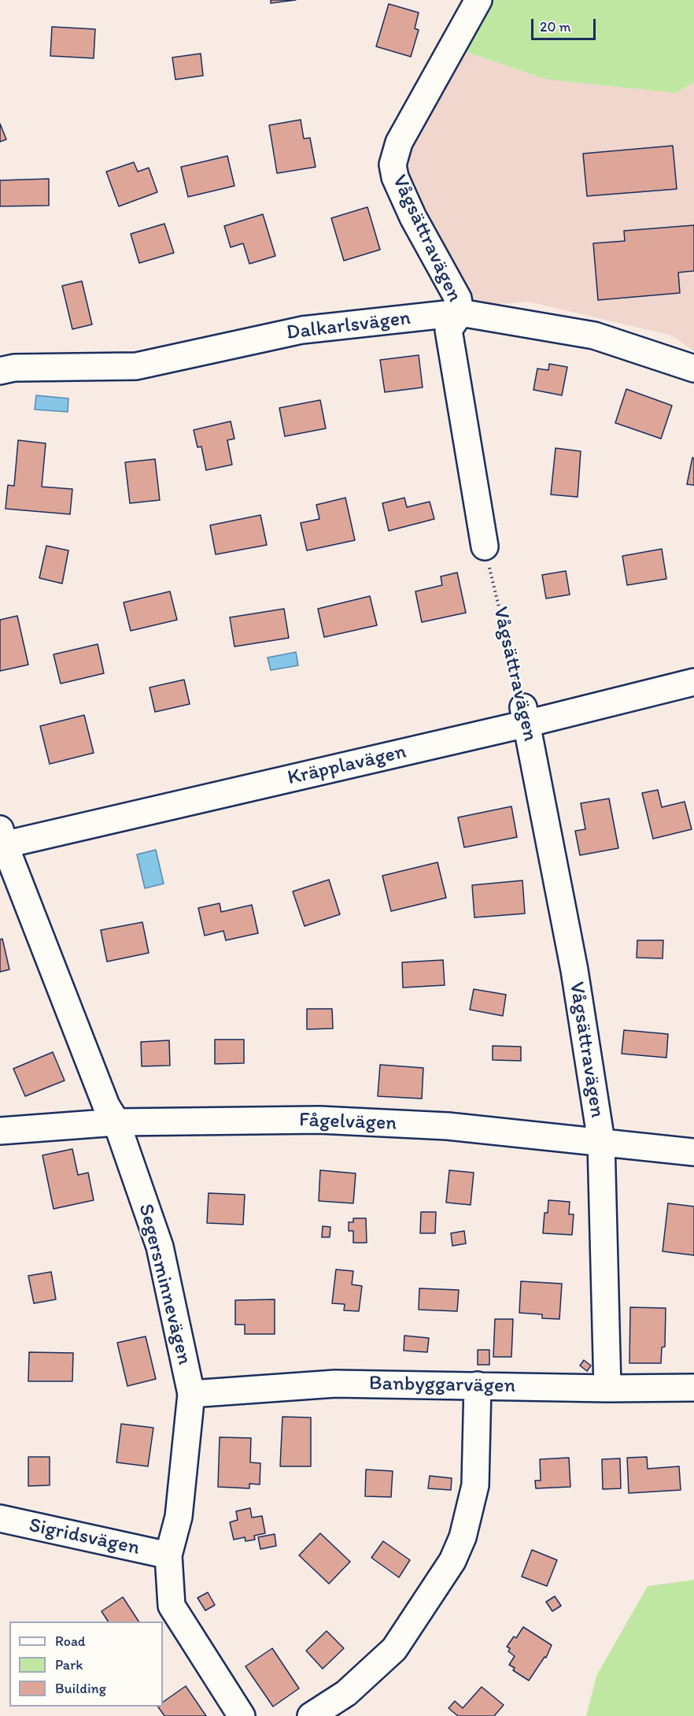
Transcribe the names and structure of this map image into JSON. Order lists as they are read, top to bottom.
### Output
{
  "streets": {
    "street": [
      "Vågsättravägen",
      "Dalkarlsvägen",
      "Kräpplavägen",
      "Fågelvägen",
      "Segersminnevägen",
      "Banbyggarvägen",
      "Sigridsvägen"
    ]
  },
  "crossings": [
    ["Vågsättravägen", "Dalkarlsvägen"],
    ["Vågsättravägen", "Kräpplavägen"],
    ["Vågsättravägen", "Fågelvägen"],
    ["Vågsättravägen", "Banbyggarvägen"],
    ["Kräpplavägen", "Segersminnevägen"],
    ["Fågelvägen", "Segersminnevägen"],
    ["Segersminnevägen", "Banbyggarvägen"],
    ["Segersminnevägen", "Sigridsvägen"]
  ],
  "legend": ["Road", "Park", "Building"],
  "scale_bar": "20 m"
}
